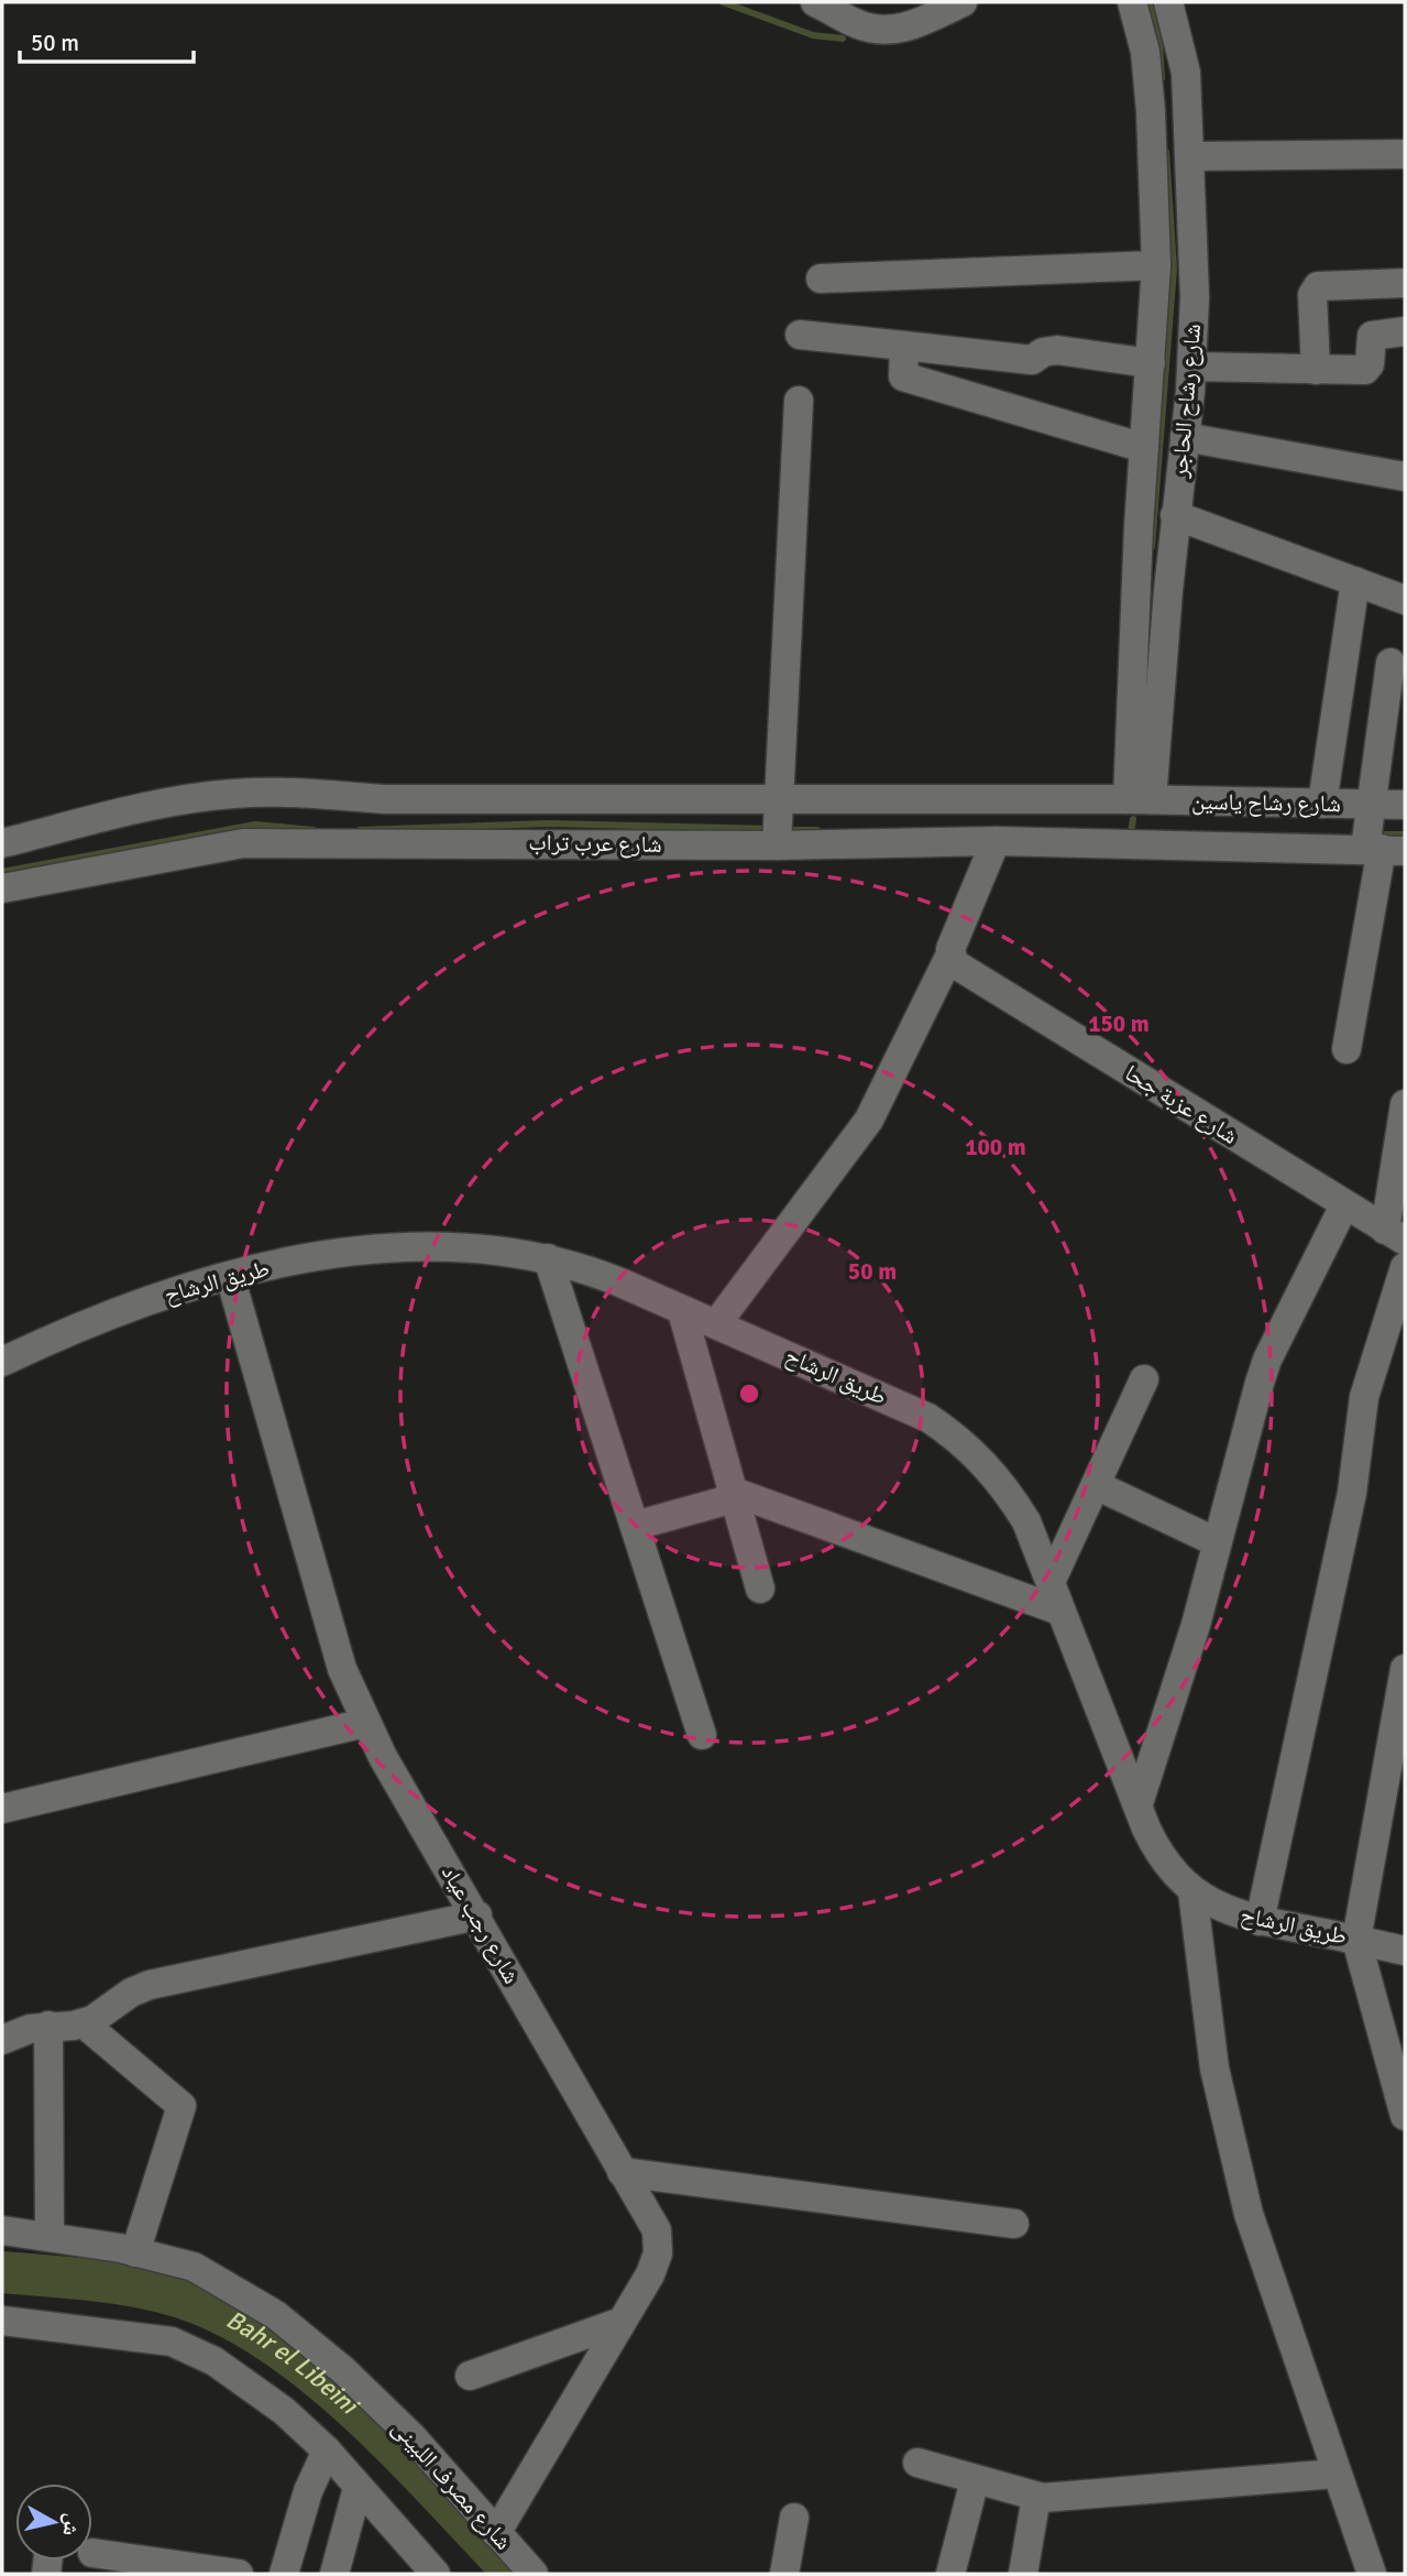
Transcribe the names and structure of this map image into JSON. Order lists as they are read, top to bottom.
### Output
{
  "streets": {
    "street": [
      "شارع رشاح الحاجر",
      "شارع رشاح ياسين",
      "شارع عرب تراب",
      "شارع عزبة جحا",
      "طريق الرشاح",
      "شارع رجب عياد",
      "شارع مصرف اللبينى"
    ]
  },
  "crossings": [
    ["شارع رشاح الحاجر", "شارع رشاح ياسين"],
    ["شارع رشاح الحاجر", "شارع عرب تراب"],
    ["شارع رشاح ياسين", "شارع عرب تراب"],
    ["طريق الرشاح", "شارع رجب عياد"],
    ["شارع رجب عياد", "شارع مصرف اللبينى"]
  ],
  "water": ["Bahr el Libeini"],
  "scale_bar": "50 m",
  "north": "right",
  "rings": ["150 m", "100 m", "50 m"]
}
